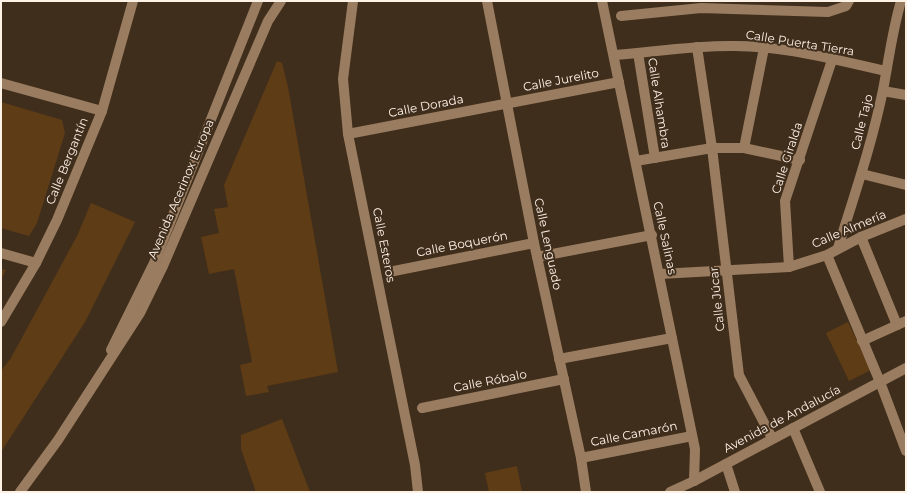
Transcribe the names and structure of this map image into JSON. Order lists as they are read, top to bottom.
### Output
{
  "streets": {
    "street": [
      "Calle Puerta Tierra",
      "Calle Jurelito",
      "Calle Alhambra",
      "Calle Dorada",
      "Calle Tajo",
      "Calle Giralda",
      "Calle Bergantín",
      "Avenida Acerinox Europa",
      "Calle Almería",
      "Calle Salinas",
      "Calle Boquerón",
      "Calle Lenguado",
      "Calle Esteros",
      "Calle Júcar",
      "Calle Róbalo",
      "Avenida de Andalucía",
      "Calle Camarón"
    ]
  },
  "crossings": [
    ["Calle Puerta Tierra", "Calle Alhambra"],
    ["Calle Puerta Tierra", "Calle Tajo"],
    ["Calle Puerta Tierra", "Calle Giralda"],
    ["Calle Puerta Tierra", "Calle Salinas"],
    ["Calle Puerta Tierra", "Calle Júcar"],
    ["Calle Jurelito", "Calle Dorada"],
    ["Calle Jurelito", "Calle Salinas"],
    ["Calle Jurelito", "Calle Lenguado"],
    ["Calle Dorada", "Calle Lenguado"],
    ["Calle Dorada", "Calle Esteros"],
    ["Calle Tajo", "Calle Almería"],
    ["Calle Giralda", "Calle Almería"],
    ["Calle Almería", "Calle Salinas"],
    ["Calle Almería", "Calle Júcar"],
    ["Calle Salinas", "Avenida de Andalucía"],
    ["Calle Salinas", "Calle Camarón"],
    ["Calle Boquerón", "Calle Lenguado"],
    ["Calle Lenguado", "Calle Róbalo"],
    ["Calle Lenguado", "Calle Camarón"],
    ["Calle Júcar", "Avenida de Andalucía"]
  ]
}
